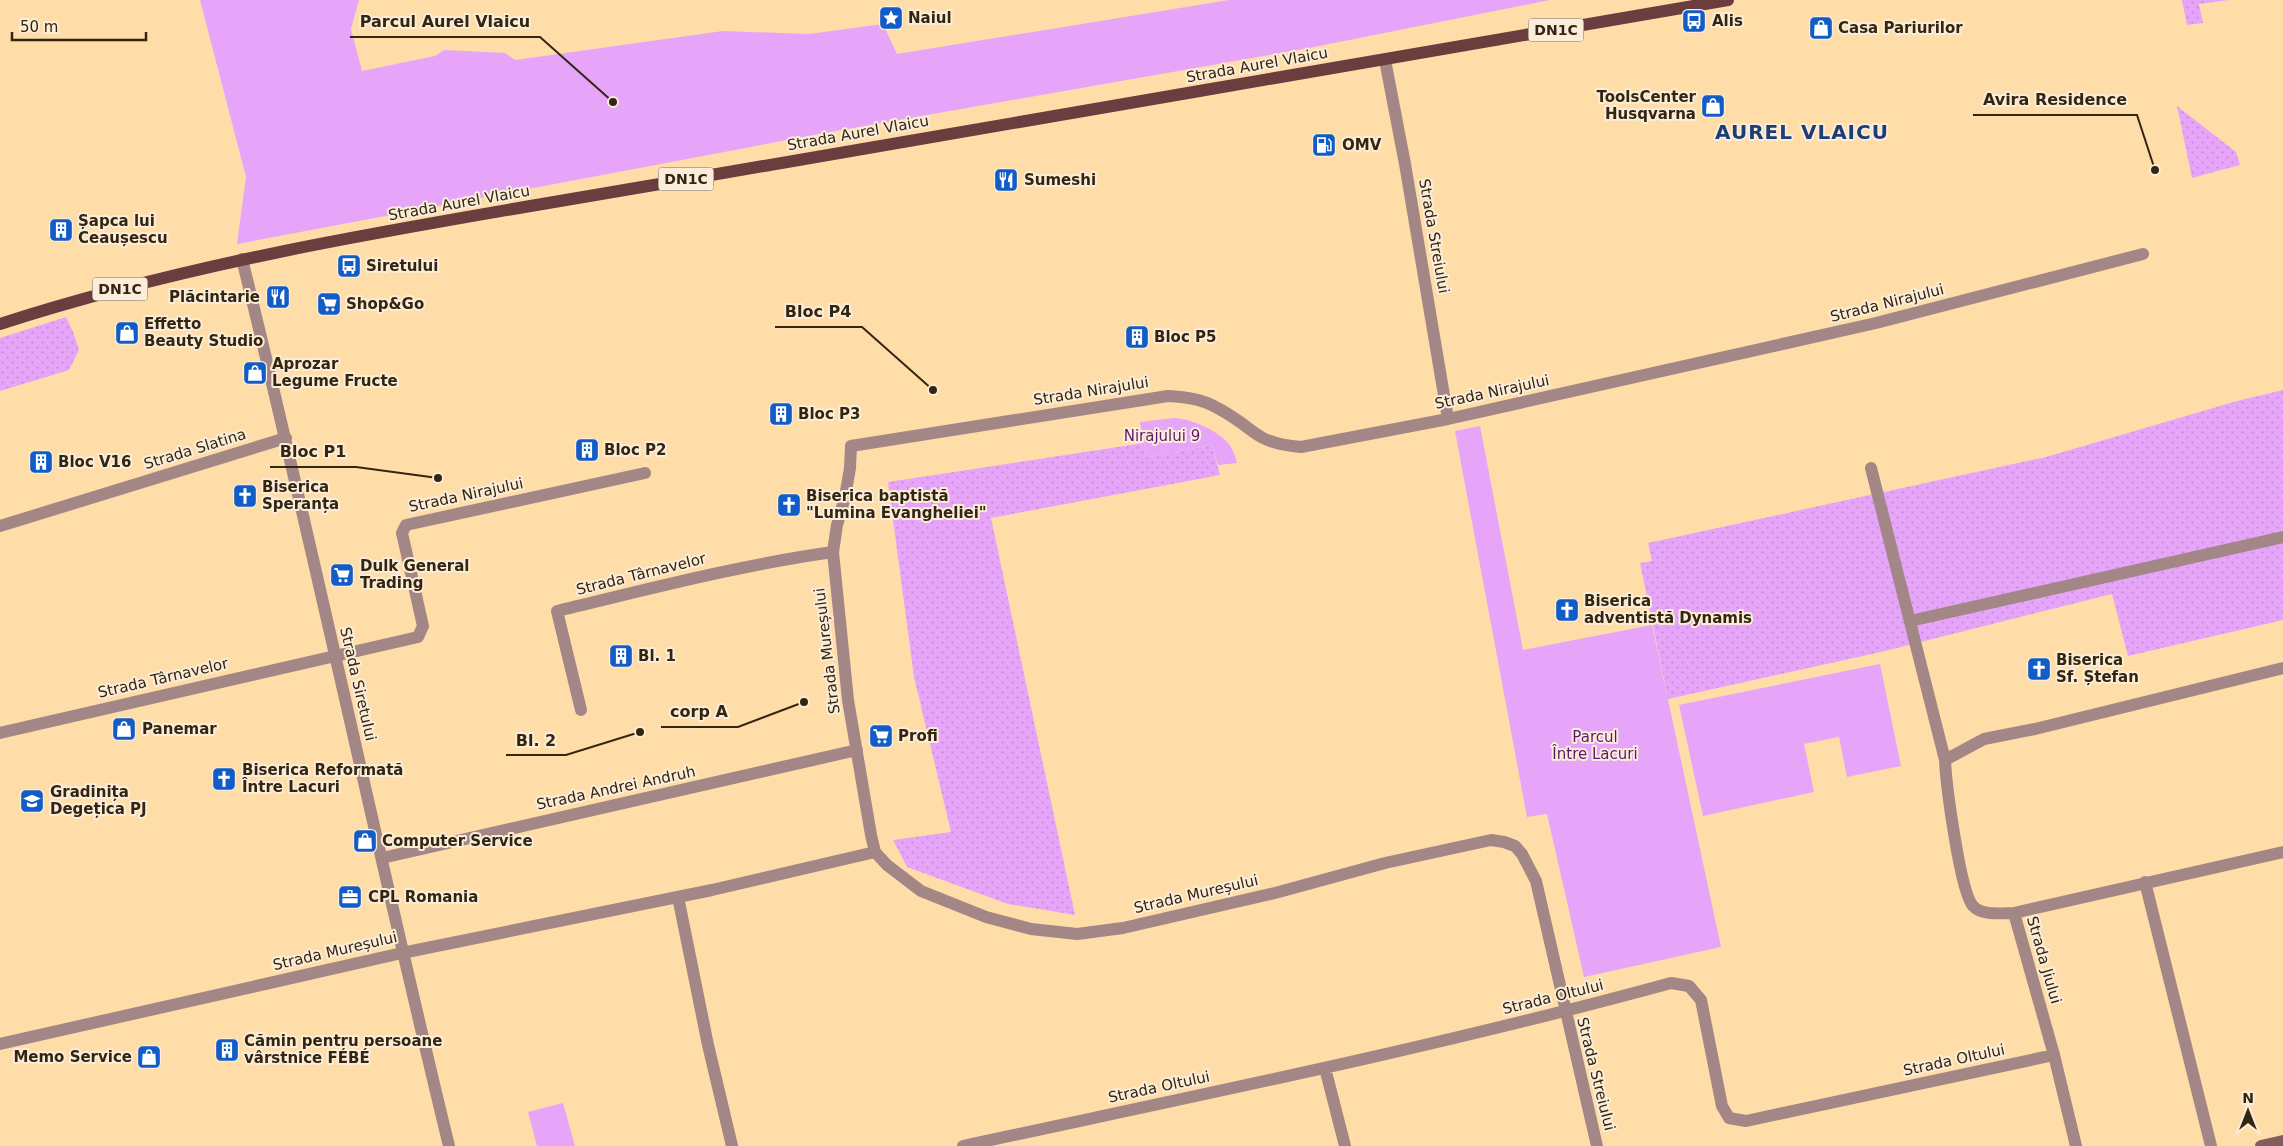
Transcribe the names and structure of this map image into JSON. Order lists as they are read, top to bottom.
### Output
{
  "streets": {
    "main road": ["DN1C", "Strada Aurel Vlaicu"],
    "street": [
      "Strada Streiului",
      "Strada Nirajului",
      "Strada Slatina",
      "Strada Târnavelor",
      "Strada Mureșului",
      "Strada Siretului",
      "Strada Andrei Andruh",
      "Strada Jiului",
      "Strada Oltului"
    ]
  },
  "crossings": [
    ["Strada Aurel Vlaicu", "Strada Streiului"],
    ["Strada Aurel Vlaicu", "Strada Siretului"],
    ["Strada Streiului", "Strada Nirajului"],
    ["Strada Streiului", "Strada Mureșului"],
    ["Strada Streiului", "Strada Oltului"],
    ["Strada Nirajului", "Strada Târnavelor"],
    ["Strada Nirajului", "Strada Mureșului"],
    ["Strada Nirajului", "Strada Siretului"],
    ["Strada Slatina", "Strada Siretului"],
    ["Strada Târnavelor", "Strada Mureșului"],
    ["Strada Târnavelor", "Strada Siretului"],
    ["Strada Mureșului", "Strada Siretului"],
    ["Strada Mureșului", "Strada Andrei Andruh"],
    ["Strada Siretului", "Strada Andrei Andruh"],
    ["Strada Jiului", "Strada Oltului"]
  ],
  "districts": ["AUREL VLAICU"],
  "parks": ["Nirajului 9", "Parcul Între Lacuri"],
  "places": {
    "place": ["Naiul"],
    "bus stop": ["Alis", "Siretului"],
    "shop": [
      "Casa Pariurilor",
      "ToolsCenter Husqvarna",
      "Effetto Beauty Studio",
      "Aprozar Legume Fructe",
      "Panemar",
      "Computer Service",
      "Memo Service"
    ],
    "other": [
      "Parcul Aurel Vlaicu",
      "Avira Residence",
      "Bloc P4",
      "Bloc P1",
      "corp A",
      "Bl. 2"
    ],
    "fuel station": ["OMV"],
    "restaurant": ["Sumeshi", "Plăcintarie"],
    "building": [
      "Șapca lui Ceaușescu",
      "Bloc P5",
      "Bloc P3",
      "Bloc P2",
      "Bloc V16",
      "Bl. 1",
      "Cămin pentru persoane vârstnice FÉBÉ"
    ],
    "supermarket": ["Shop&Go", "Dulk General Trading", "Profi"],
    "church": [
      "Biserica Speranța",
      "Biserica baptistă \"Lumina Evangheliei\"",
      "Biserica adventistă Dynamis",
      "Biserica Sf. Ștefan",
      "Biserica Reformată Între Lacuri"
    ],
    "school or university": ["Gradinița Degețica PJ"],
    "office": ["CPL Romania"]
  },
  "scale_bar": "50 m",
  "north": "top"
}
